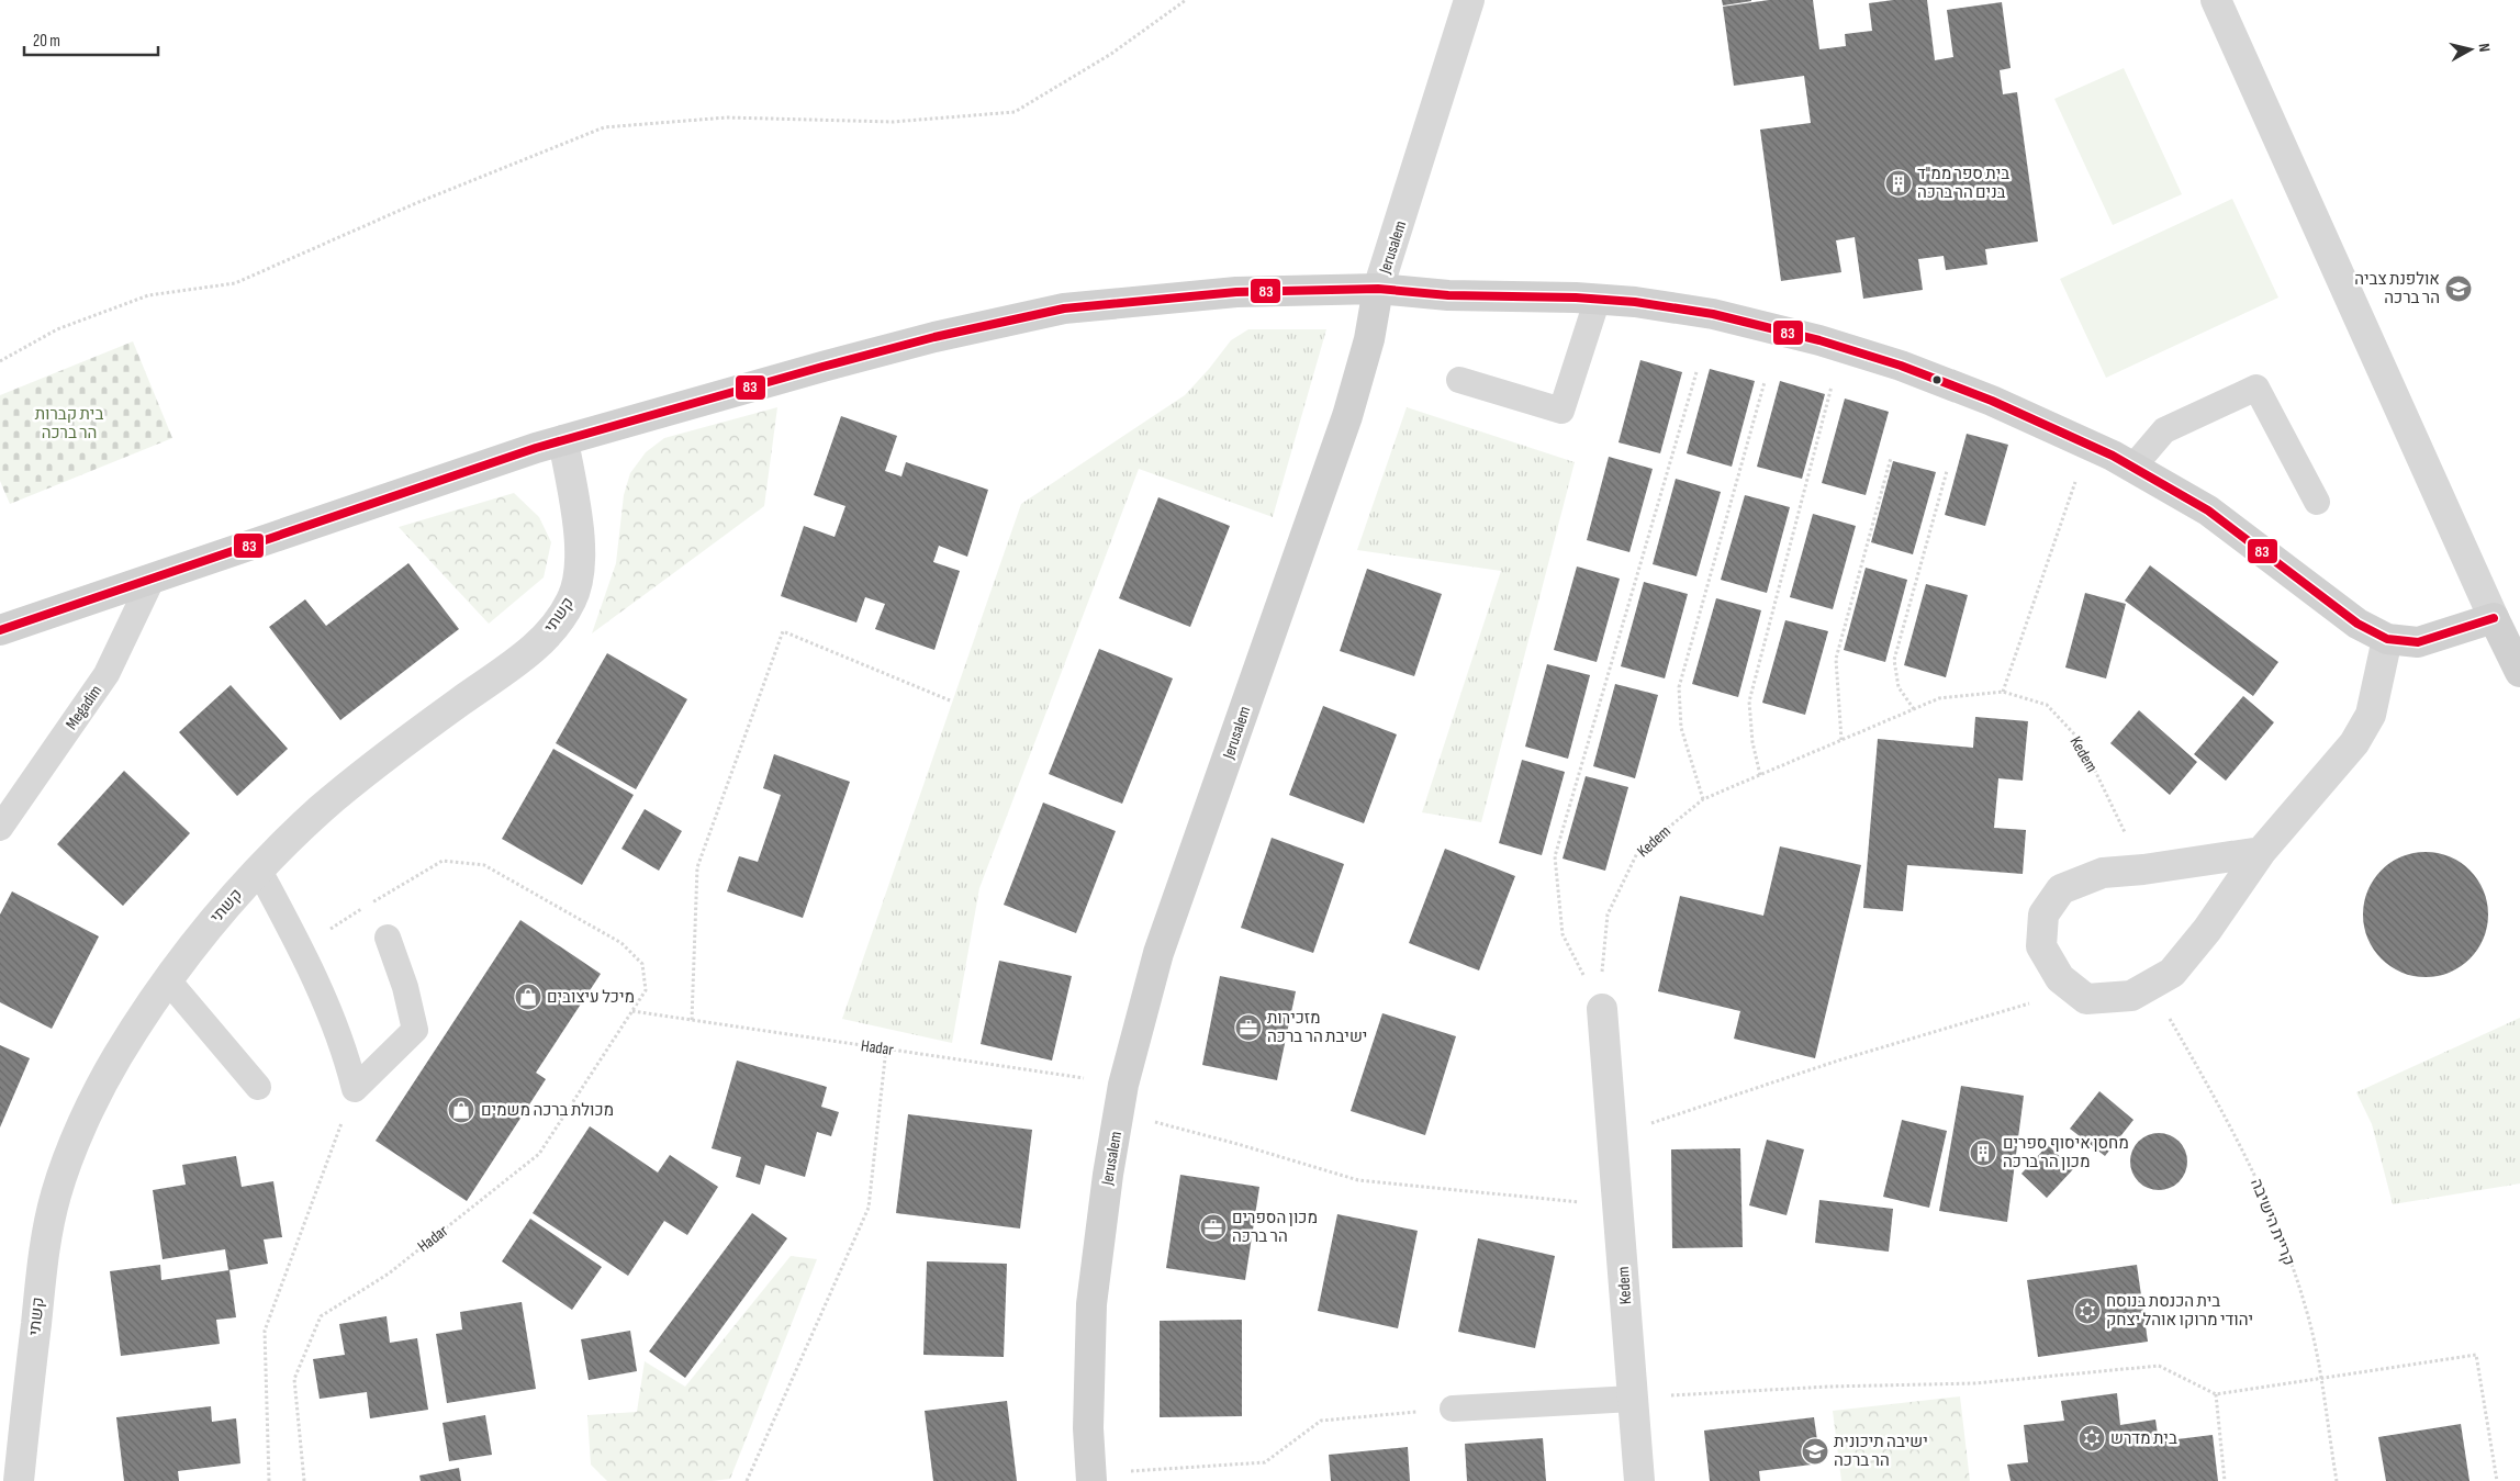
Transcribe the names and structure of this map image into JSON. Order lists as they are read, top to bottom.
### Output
{
  "streets": {
    "street": ["Jerusalem", "קשתי", "Kedem"],
    "lane": ["Megadim"],
    "path": ["Hadar", "קריית הישיבה"]
  },
  "crossings": [
    ["Jerusalem", "Hadar"],
    ["Kedem", "Hadar"]
  ],
  "parks": ["בית קברות הר ברכה"],
  "places": {
    "building": ["בית ספר ממ\"ד בנים הר ברכה", "מחסן איסוף ספרים מכון הר ברכה"],
    "school or university": ["אולפנת צביה הר ברכה", "ישיבה תיכונית הר ברכה"],
    "shop": ["מיכל עיצובים", "מכולת ברכה משמים"],
    "office": ["מזכירות ישיבת הר ברכה", "מכון הספרים הר ברכה"],
    "synagogue": ["בית הכנסת בנוסח יהודי מרוקו אוהל יצחק", "בית מדרש"]
  },
  "lines": ["transit line 83"],
  "scale_bar": "20 m",
  "north": "right"
}
